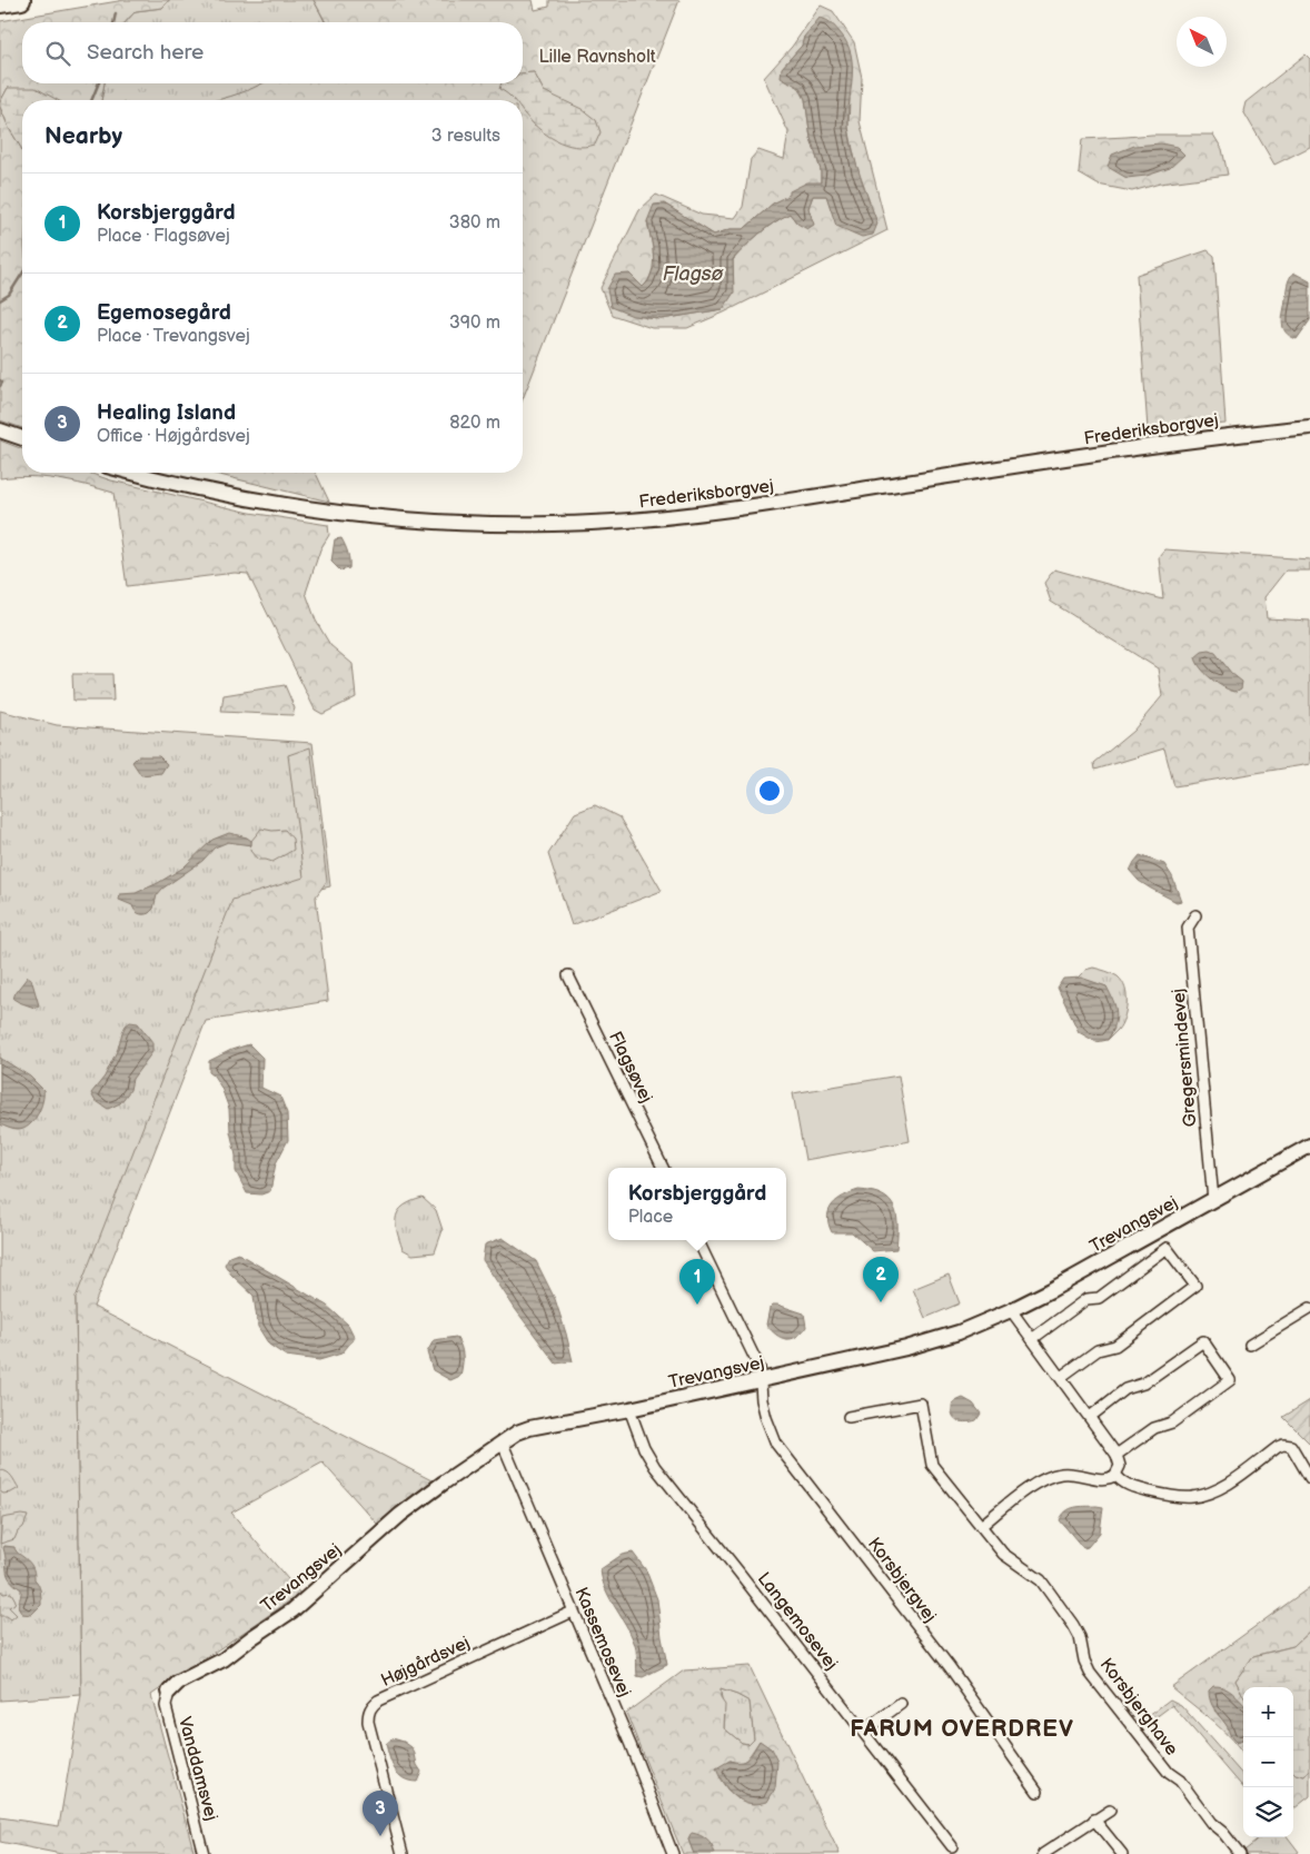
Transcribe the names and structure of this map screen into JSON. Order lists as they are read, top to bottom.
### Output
{
  "streets": {
    "street": [
      "Frederiksborgvej",
      "Gregersmindevej",
      "Flagsøvej",
      "Trevangsvej",
      "Korsbjergvej",
      "Langemosevej",
      "Kassemosevej",
      "Højgårdsvej",
      "Korsbjerghave",
      "Vanddamsvej"
    ]
  },
  "crossings": [
    ["Gregersmindevej", "Trevangsvej"],
    ["Trevangsvej", "Korsbjergvej"],
    ["Trevangsvej", "Langemosevej"],
    ["Trevangsvej", "Kassemosevej"],
    ["Trevangsvej", "Vanddamsvej"],
    ["Kassemosevej", "Højgårdsvej"]
  ],
  "districts": ["FARUM OVERDREV"],
  "water": ["Flagsø"],
  "parks": ["Lille Ravnsholt"],
  "north": "top left",
  "page": {
    "search": "Search here",
    "heading": ["Nearby", "3 results"],
    "list": [
      {
        "mark": "1",
        "name": "Korsbjerggård",
        "note": "Place · Flagsøvej",
        "value": "380 m"
      },
      {
        "mark": "2",
        "name": "Egemosegård",
        "note": "Place · Trevangsvej",
        "value": "390 m"
      },
      {
        "mark": "3",
        "name": "Healing Island",
        "note": "Office · Højgårdsvej",
        "value": "820 m"
      }
    ],
    "popup": ["Korsbjerggård", "Place"],
    "pins": ["2", "1", "3"],
    "map_buttons": ["+", "−"]
  }
}
